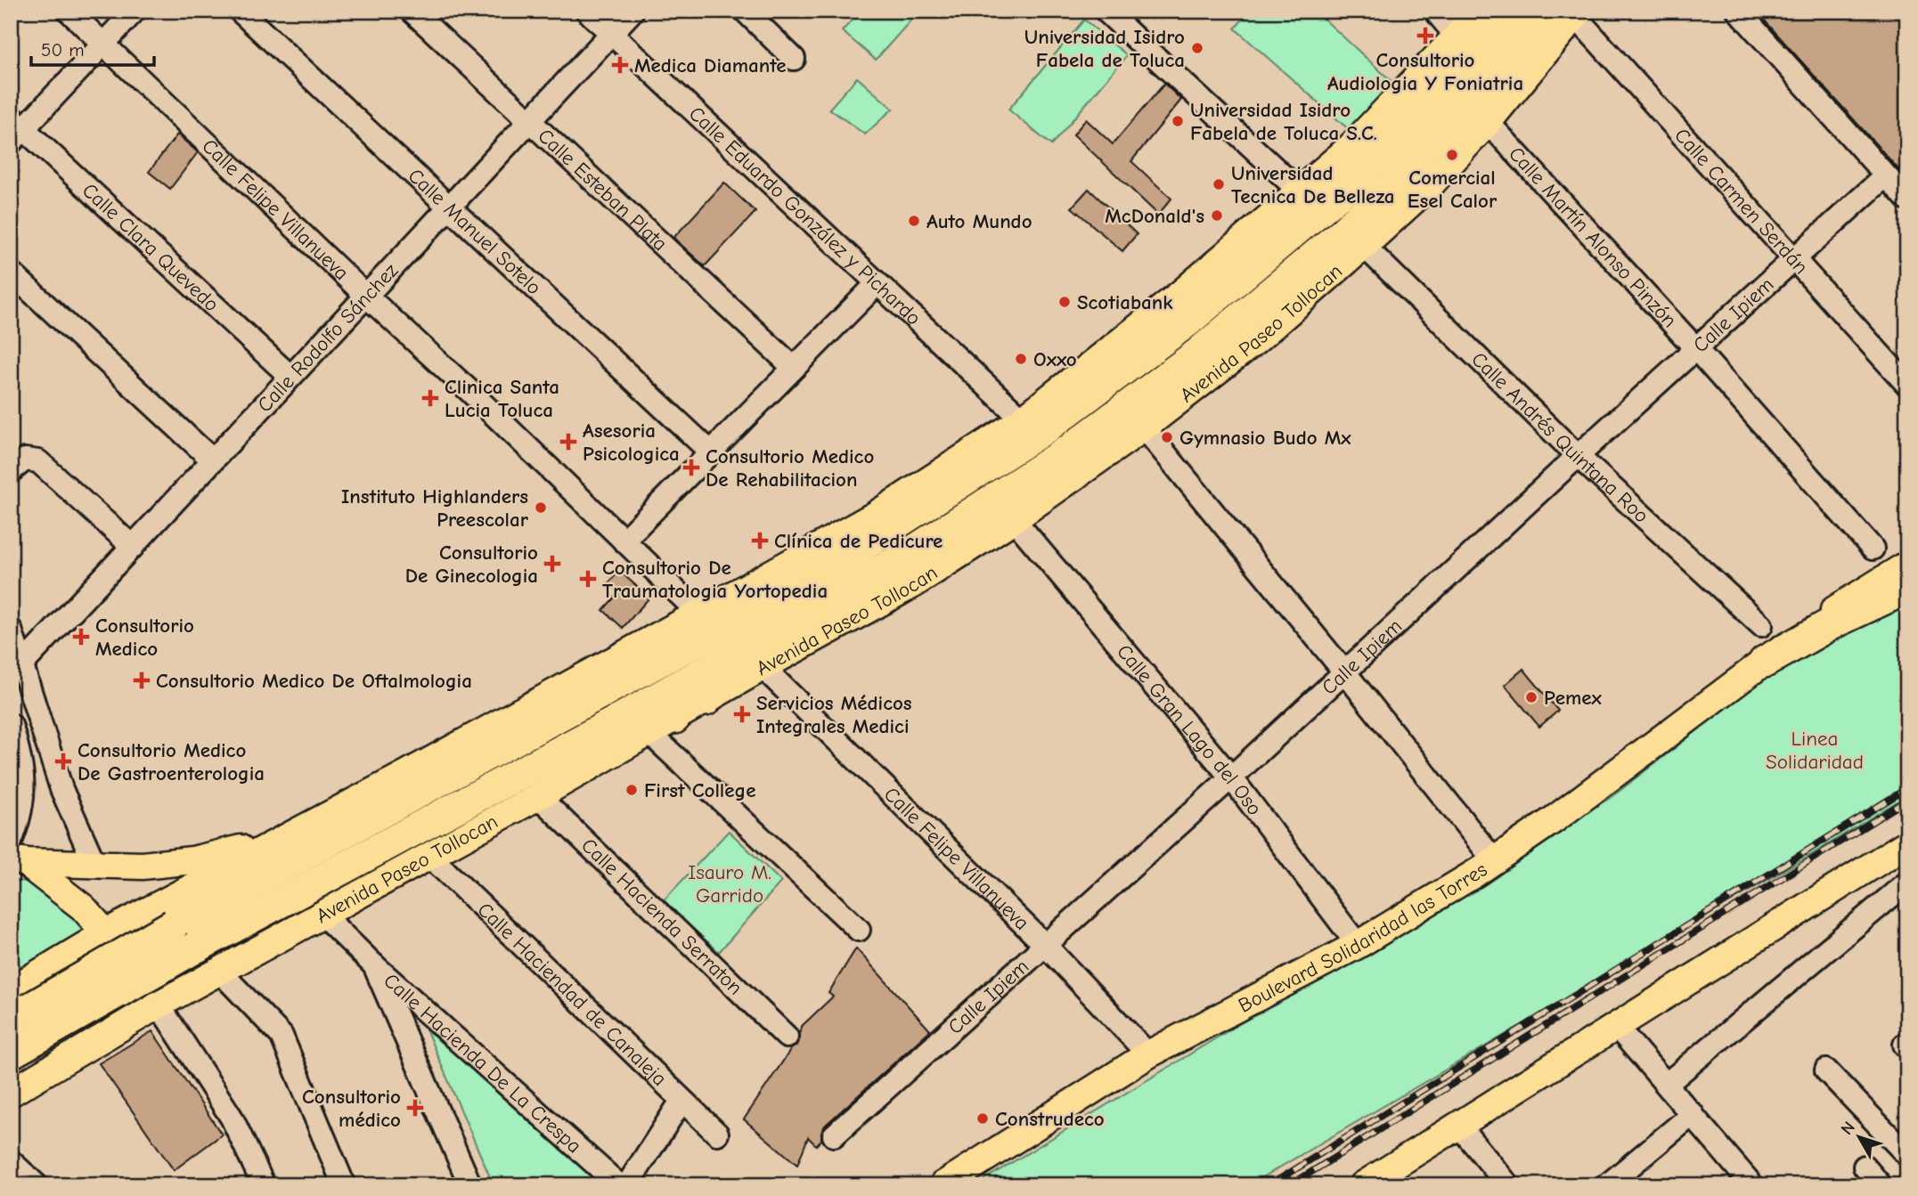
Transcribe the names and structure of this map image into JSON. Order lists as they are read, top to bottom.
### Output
{
  "streets": {
    "highway": ["Avenida Paseo Tollocan", "Boulevard Solidaridad las Torres"],
    "street": [
      "Calle Esteban Plata",
      "Calle Carmen Serdán",
      "Calle Felipe Villanueva",
      "Calle Eduardo González y Pichardo",
      "Calle Manuel Sotelo",
      "Calle Martín Alonso Pinzón",
      "Calle Clara Quevedo",
      "Calle Ipiem",
      "Calle Rodolfo Sánchez",
      "Calle Andrés Quintana Roo",
      "Calle Gran Lago del Oso",
      "Calle Hacienda Serraton",
      "Calle Haciendad de Canaleja",
      "Calle Hacienda De La Crespa"
    ]
  },
  "crossings": [
    ["Calle Esteban Plata", "Calle Rodolfo Sánchez"],
    ["Calle Carmen Serdán", "Calle Ipiem"],
    ["Calle Carmen Serdán", "Avenida Paseo Tollocan"],
    ["Calle Felipe Villanueva", "Calle Ipiem"],
    ["Calle Felipe Villanueva", "Avenida Paseo Tollocan"],
    ["Calle Felipe Villanueva", "Calle Rodolfo Sánchez"],
    ["Calle Felipe Villanueva", "Boulevard Solidaridad las Torres"],
    ["Calle Eduardo González y Pichardo", "Avenida Paseo Tollocan"],
    ["Calle Eduardo González y Pichardo", "Calle Rodolfo Sánchez"],
    ["Calle Manuel Sotelo", "Calle Rodolfo Sánchez"],
    ["Calle Martín Alonso Pinzón", "Calle Ipiem"],
    ["Calle Martín Alonso Pinzón", "Avenida Paseo Tollocan"],
    ["Calle Clara Quevedo", "Calle Rodolfo Sánchez"],
    ["Calle Ipiem", "Calle Andrés Quintana Roo"],
    ["Calle Ipiem", "Calle Gran Lago del Oso"],
    ["Avenida Paseo Tollocan", "Calle Andrés Quintana Roo"],
    ["Avenida Paseo Tollocan", "Calle Gran Lago del Oso"],
    ["Avenida Paseo Tollocan", "Calle Hacienda Serraton"],
    ["Avenida Paseo Tollocan", "Calle Haciendad de Canaleja"],
    ["Avenida Paseo Tollocan", "Calle Hacienda De La Crespa"],
    ["Calle Gran Lago del Oso", "Boulevard Solidaridad las Torres"]
  ],
  "parks": ["Linea Solidaridad", "Isauro M. Garrido"],
  "places": {
    "health": [
      "Consultorio Audiologia Y Foniatria",
      "Medica Diamante",
      "Clinica Santa Lucia Toluca",
      "Asesoria Psicologica",
      "Consultorio Medico De Rehabilitacion",
      "Clínica de Pedicure",
      "Consultorio De Ginecologia",
      "Consultorio De Traumatologia Yortopedia",
      "Consultorio Medico",
      "Consultorio Medico De Oftalmologia",
      "Servicios Médicos Integrales Medici",
      "Consultorio Medico De Gastroenterologia",
      "Consultorio médico"
    ],
    "other": [
      "Universidad Isidro Fabela de Toluca",
      "Universidad Isidro Fabela de Toluca S.C.",
      "Comercial Esel Calor",
      "Universidad Tecnica De Belleza",
      "McDonald's",
      "Auto Mundo",
      "Scotiabank",
      "Oxxo",
      "Gymnasio Budo Mx",
      "Instituto Highlanders Preescolar",
      "Pemex",
      "First College",
      "Construdeco"
    ]
  },
  "scale_bar": "50 m",
  "north": "top left"
}
